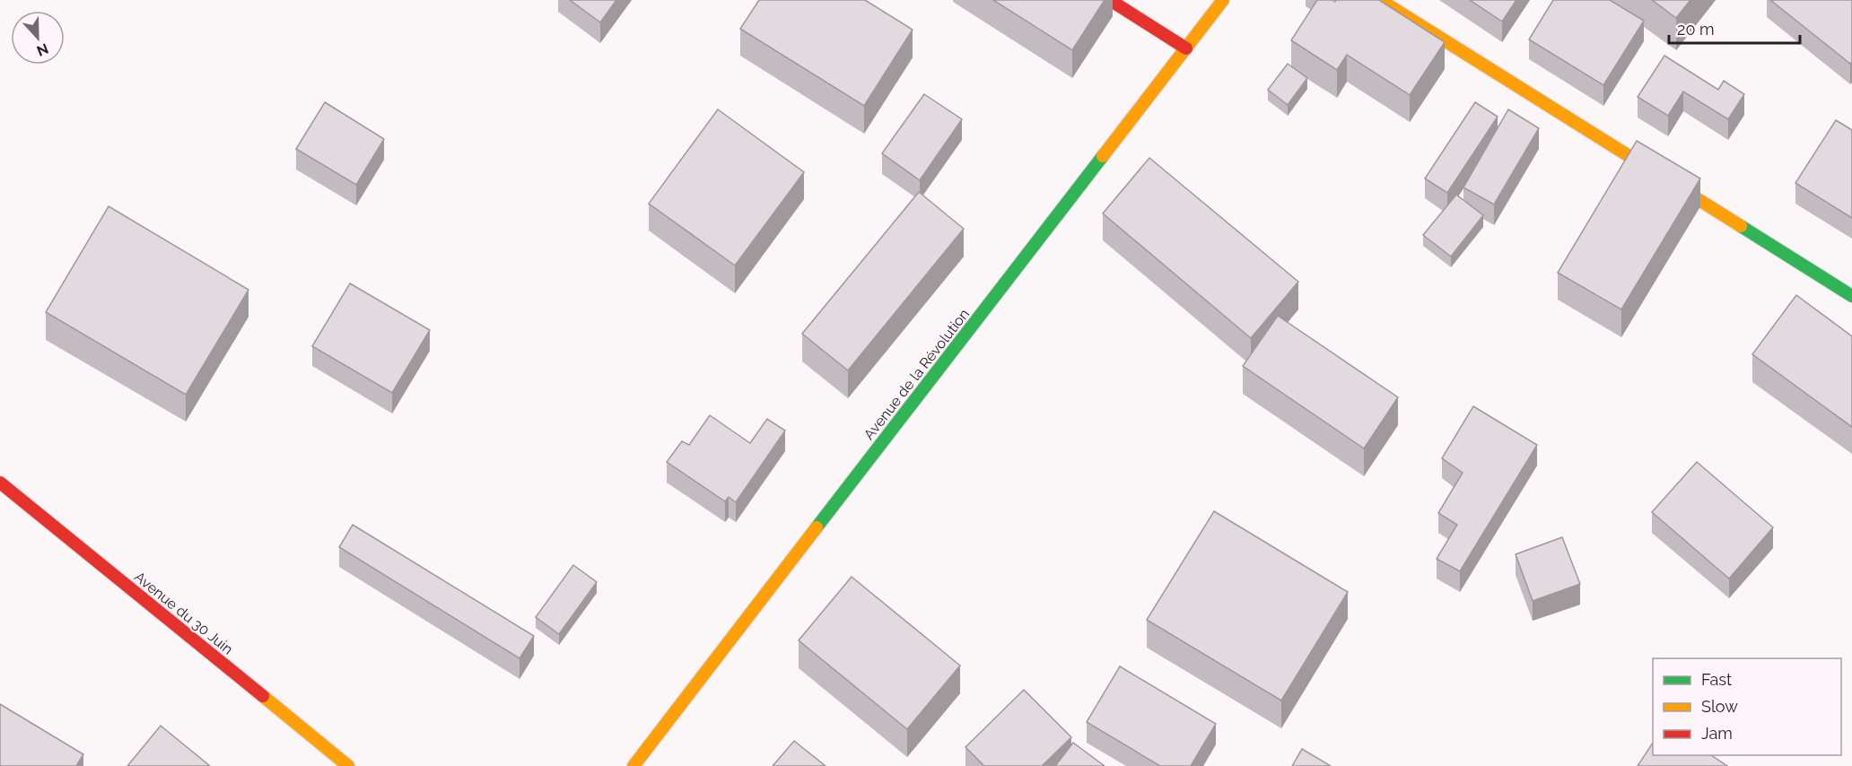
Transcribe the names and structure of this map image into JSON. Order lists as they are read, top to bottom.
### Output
{
  "streets": {
    "street": ["Avenue de la Révolution", "Avenue du 30 Juin"]
  },
  "legend": ["Fast", "Slow", "Jam"],
  "scale_bar": "20 m",
  "north": "bottom"
}
